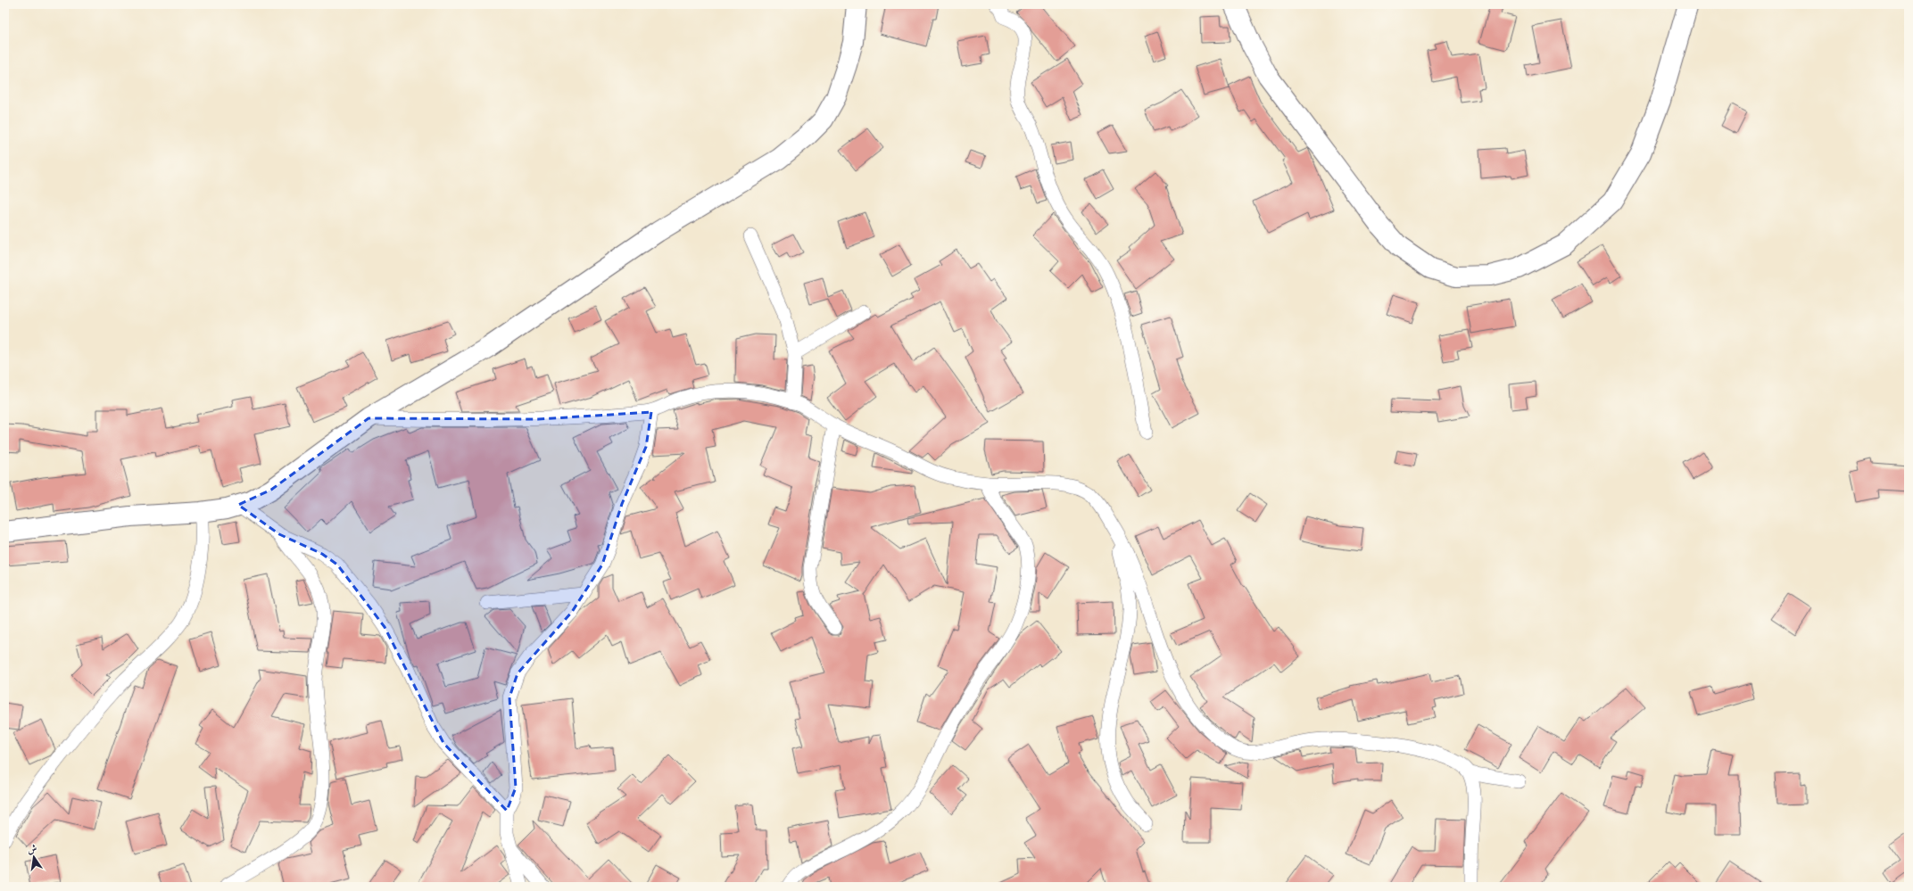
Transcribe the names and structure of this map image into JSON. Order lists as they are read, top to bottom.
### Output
{
  "north": "top"
}
